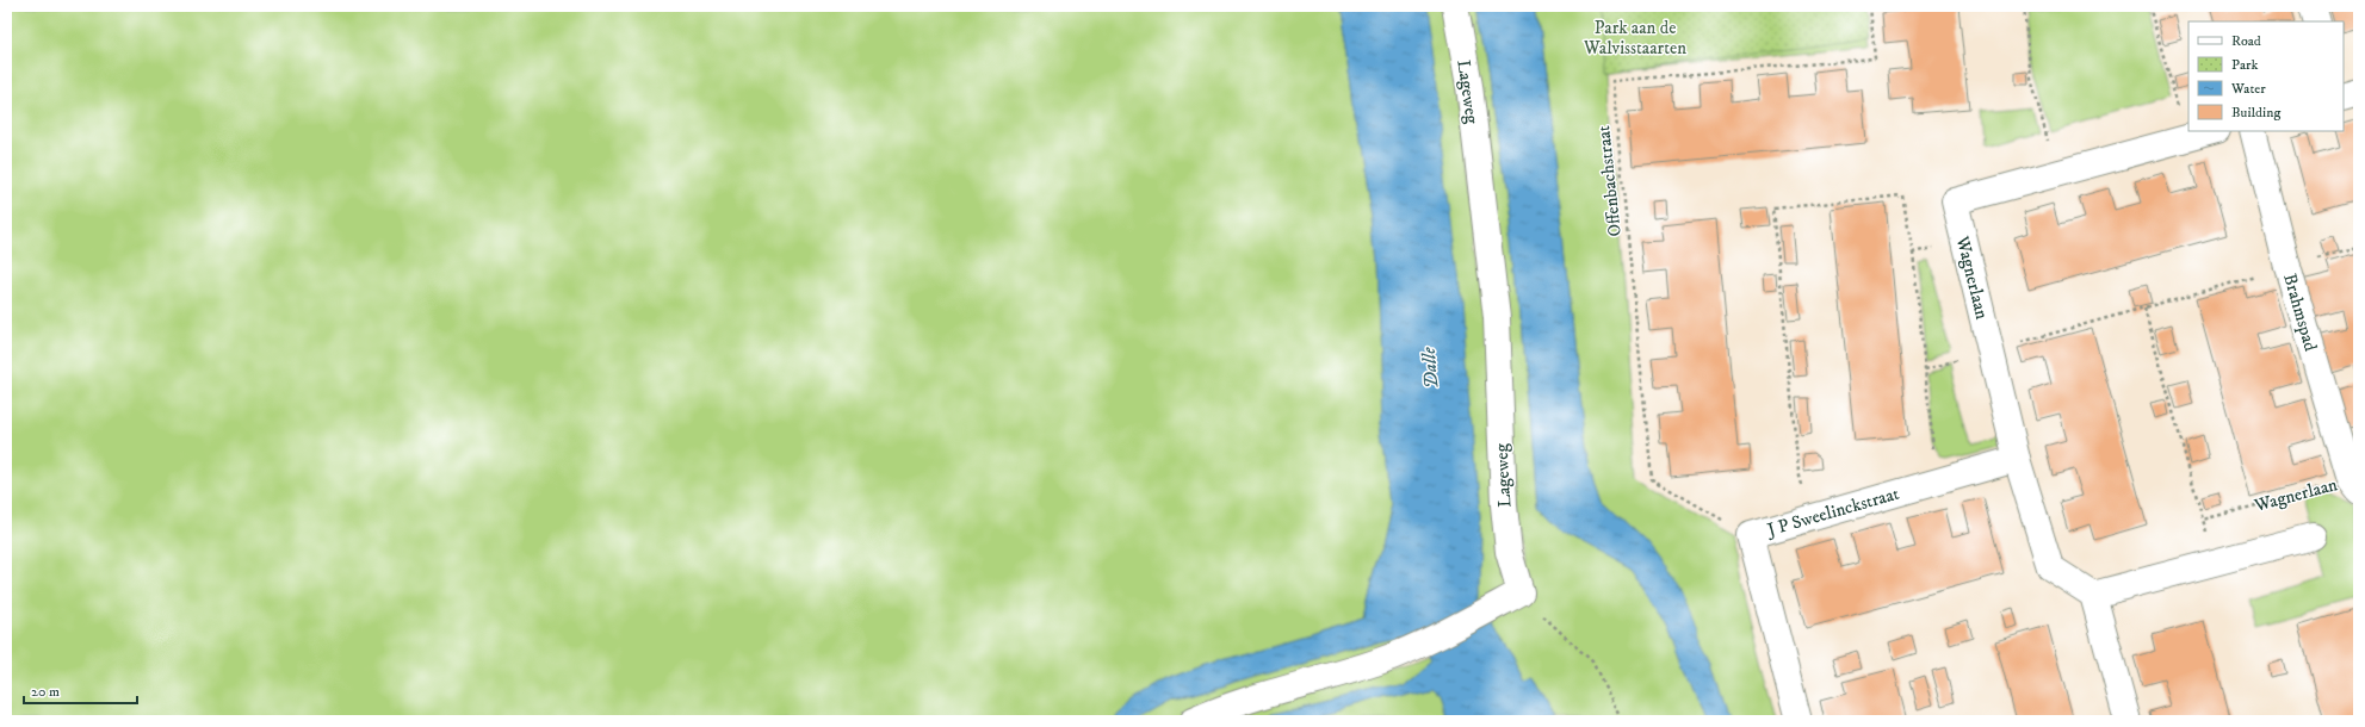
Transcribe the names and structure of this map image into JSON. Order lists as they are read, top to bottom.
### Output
{
  "streets": {
    "street": [
      "Lageweg",
      "Wagnerlaan",
      "Brahmspad",
      "J P Sweelinckstraat"
    ],
    "path": ["Offenbachstraat"]
  },
  "crossings": [
    ["Offenbachstraat", "J P Sweelinckstraat"],
    ["Wagnerlaan", "Brahmspad"],
    ["Wagnerlaan", "J P Sweelinckstraat"]
  ],
  "water": ["Dalle"],
  "parks": ["Park aan de Walvisstaarten"],
  "legend": [
    "Road",
    "Park",
    "Water",
    "Building"
  ],
  "scale_bar": "20 m"
}
